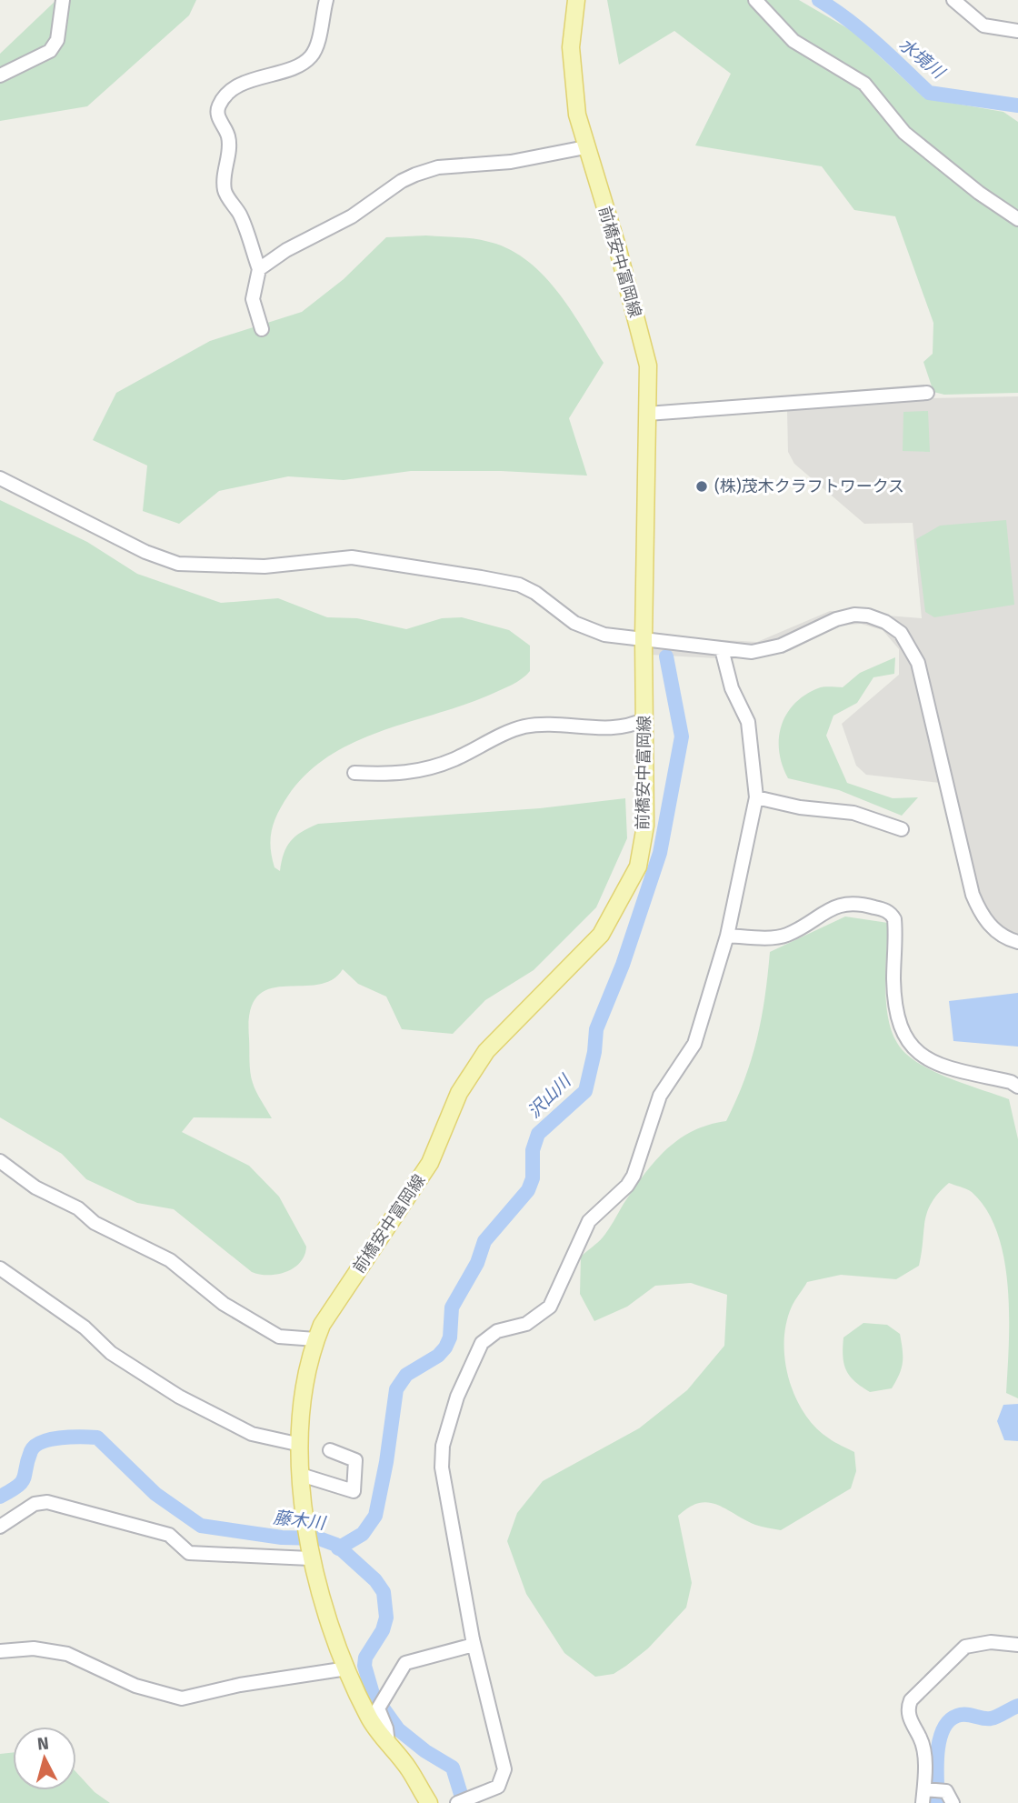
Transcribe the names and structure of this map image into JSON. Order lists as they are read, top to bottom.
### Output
{
  "streets": {
    "main road": ["前橋安中富岡線"]
  },
  "water": ["水境川", "沢山川", "藤木川"],
  "places": ["(株)茂木クラフトワークス"],
  "north": "top"
}
